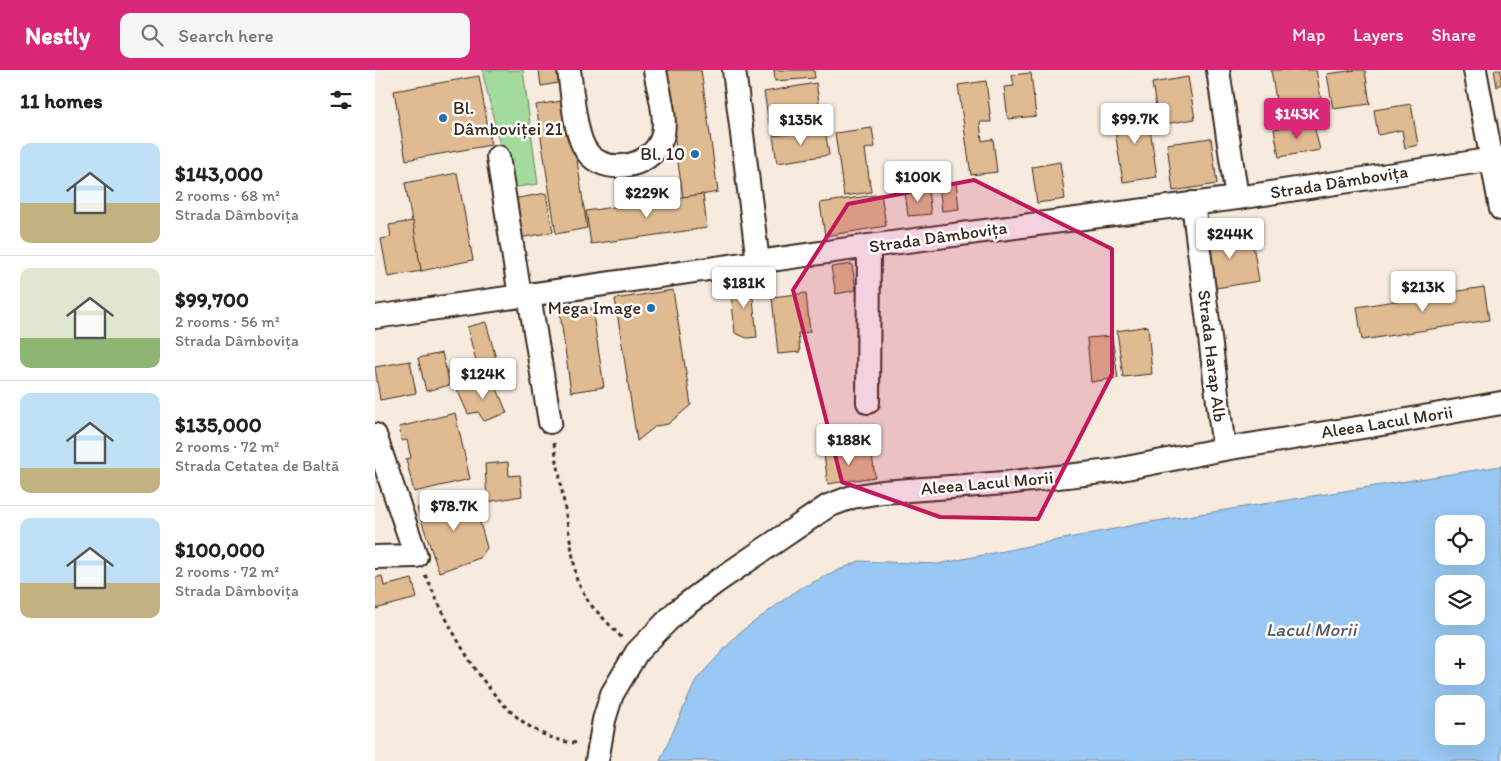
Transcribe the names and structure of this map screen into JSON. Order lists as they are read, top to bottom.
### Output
{
  "streets": {
    "street": ["Strada Dâmbovița", "Strada Harap Alb", "Aleea Lacul Morii"]
  },
  "crossings": [
    ["Strada Dâmbovița", "Strada Harap Alb"],
    ["Strada Harap Alb", "Aleea Lacul Morii"]
  ],
  "water": ["Lacul Morii"],
  "places": ["Bl. Dâmboviței 21", "Bl. 10", "Mega Image"],
  "page": {
    "header": "Nestly",
    "search": "Search here",
    "nav": ["Map", "Layers", "Share"],
    "heading": "11 homes",
    "price": [
      "$143K",
      "$99.7K",
      "$135K",
      "$100K",
      "$229K",
      "$244K",
      "$181K",
      "$213K",
      "$124K",
      "$188K",
      "$78.7K"
    ],
    "list": [
      {
        "name": "$143,000",
        "note": "2 rooms · 68 m² · Strada Dâmbovița"
      },
      {
        "name": "$99,700",
        "note": "2 rooms · 56 m² · Strada Dâmbovița"
      },
      {
        "name": "$135,000",
        "note": "2 rooms · 72 m² · Strada Cetatea de Baltă"
      },
      {
        "name": "$100,000",
        "note": "2 rooms · 72 m² · Strada Dâmbovița"
      }
    ],
    "map_buttons": ["+", "−"]
  }
}
